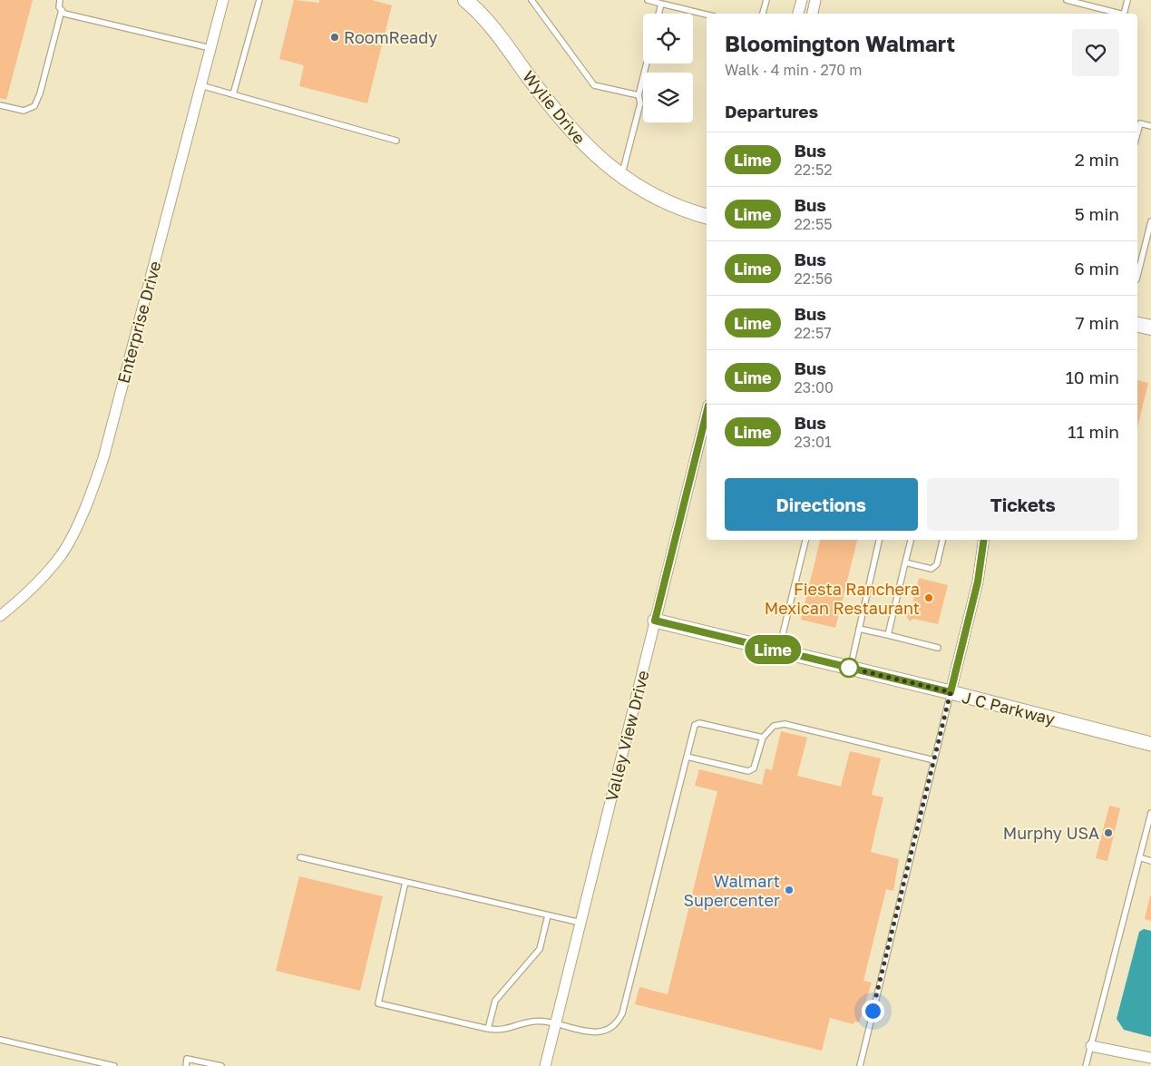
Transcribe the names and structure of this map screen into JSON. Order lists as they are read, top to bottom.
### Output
{
  "streets": {
    "main road": ["Wylie Drive"],
    "street": ["Enterprise Drive", "J C Parkway", "Valley View Drive"]
  },
  "crossings": [
    ["J C Parkway", "Valley View Drive"]
  ],
  "places": [
    "RoomReady",
    "Fiesta Ranchera Mexican Restaurant",
    "Murphy USA",
    "Walmart Supercenter"
  ],
  "lines": ["bus line Lime"],
  "page": {
    "on_map": "Lime",
    "heading": [
      ["Bloomington Walmart", "Walk · 4 min · 270 m"],
      "Departures"
    ],
    "list": [
      {
        "mark": "Lime",
        "name": "Bus",
        "note": "22:52",
        "value": "2 min"
      },
      {
        "mark": "Lime",
        "name": "Bus",
        "note": "22:55",
        "value": "5 min"
      },
      {
        "mark": "Lime",
        "name": "Bus",
        "note": "22:56",
        "value": "6 min"
      },
      {
        "mark": "Lime",
        "name": "Bus",
        "note": "22:57",
        "value": "7 min"
      },
      {
        "mark": "Lime",
        "name": "Bus",
        "note": "23:00",
        "value": "10 min"
      },
      {
        "mark": "Lime",
        "name": "Bus",
        "note": "23:01",
        "value": "11 min"
      }
    ],
    "buttons": ["Directions", "Tickets"]
  }
}
